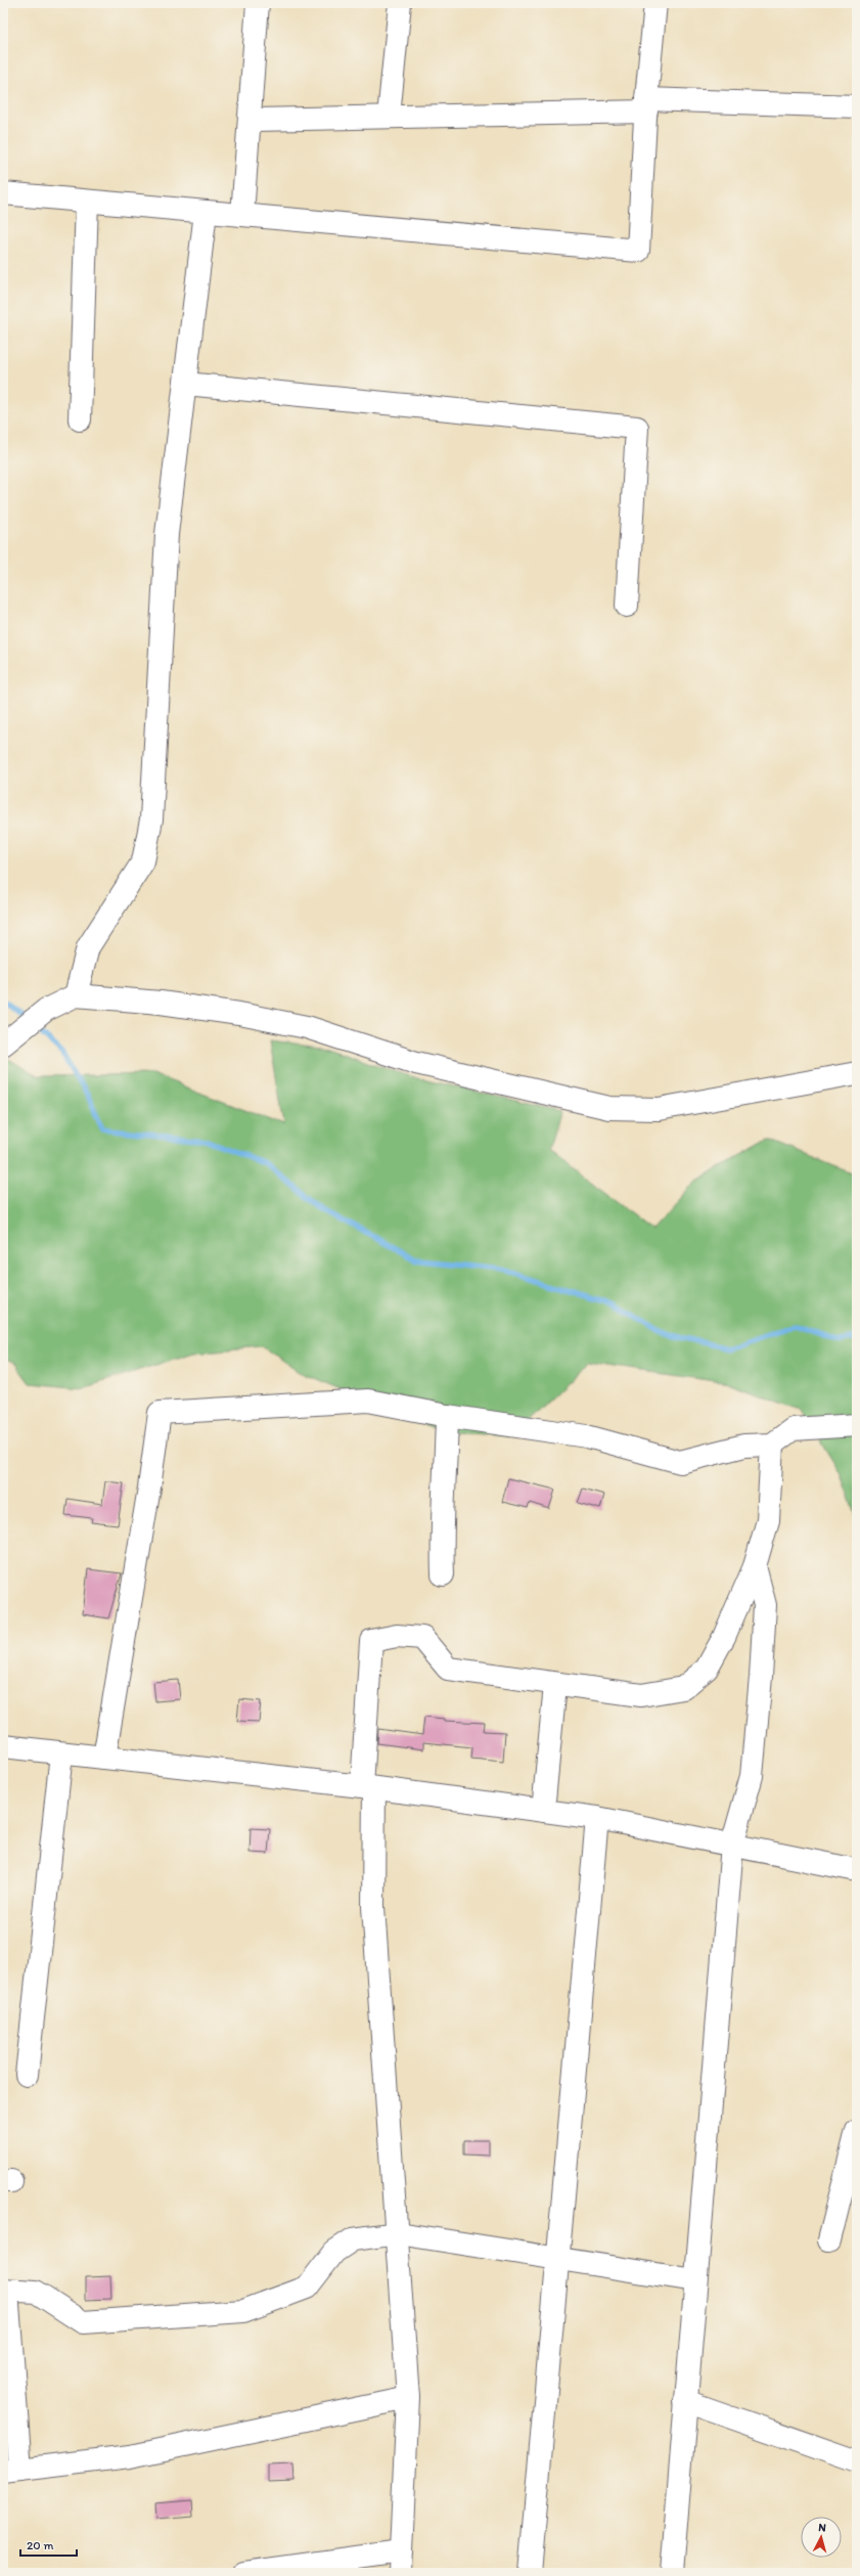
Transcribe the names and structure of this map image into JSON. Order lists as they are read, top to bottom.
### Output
{
  "scale_bar": "20 m",
  "north": "top"
}
